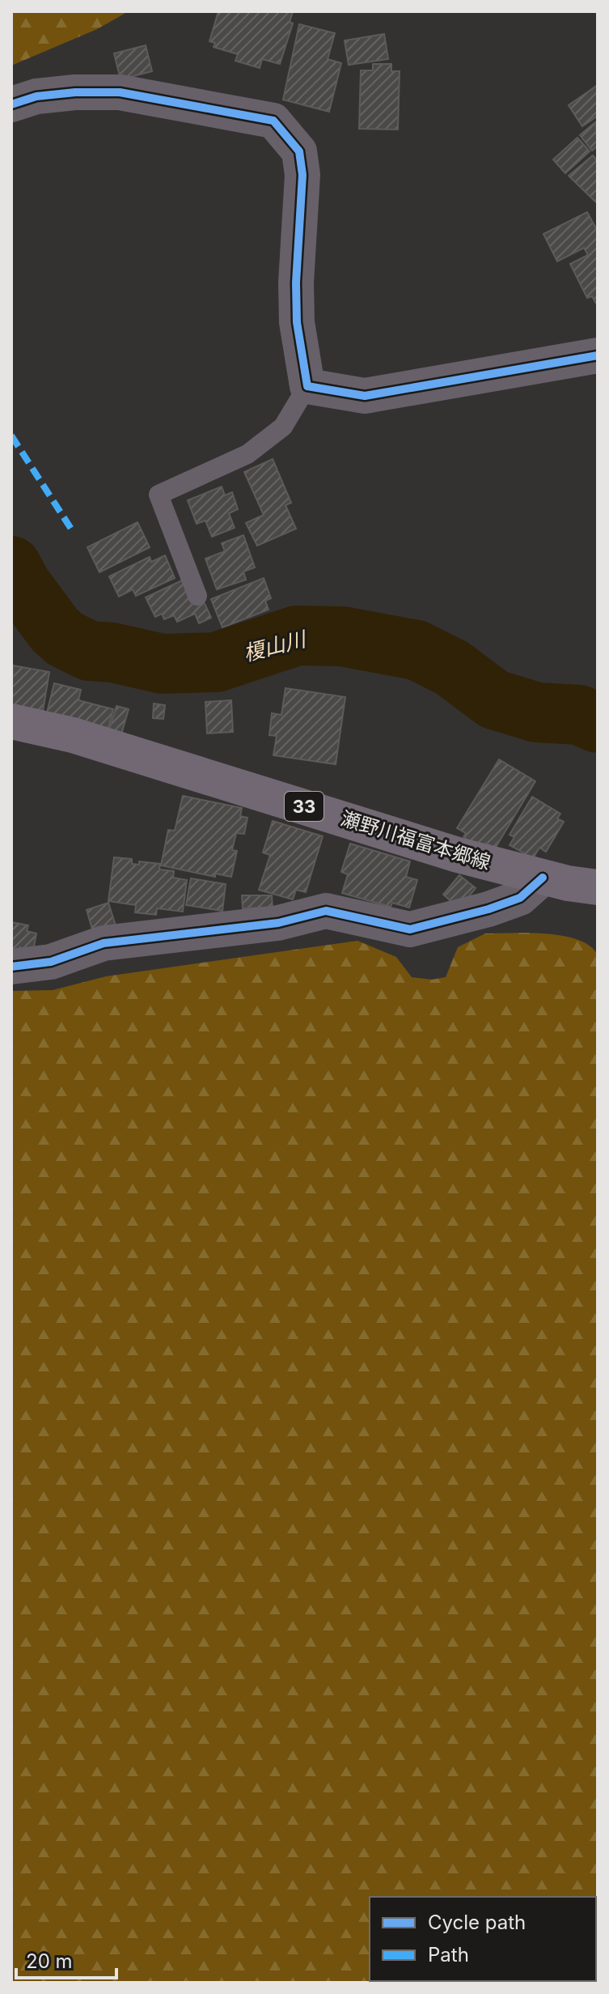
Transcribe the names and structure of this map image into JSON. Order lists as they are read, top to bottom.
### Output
{
  "streets": {
    "main road": ["33", "瀬野川福富本郷線"]
  },
  "water": ["榎山川"],
  "legend": ["Cycle path", "Path"],
  "scale_bar": "20 m"
}
